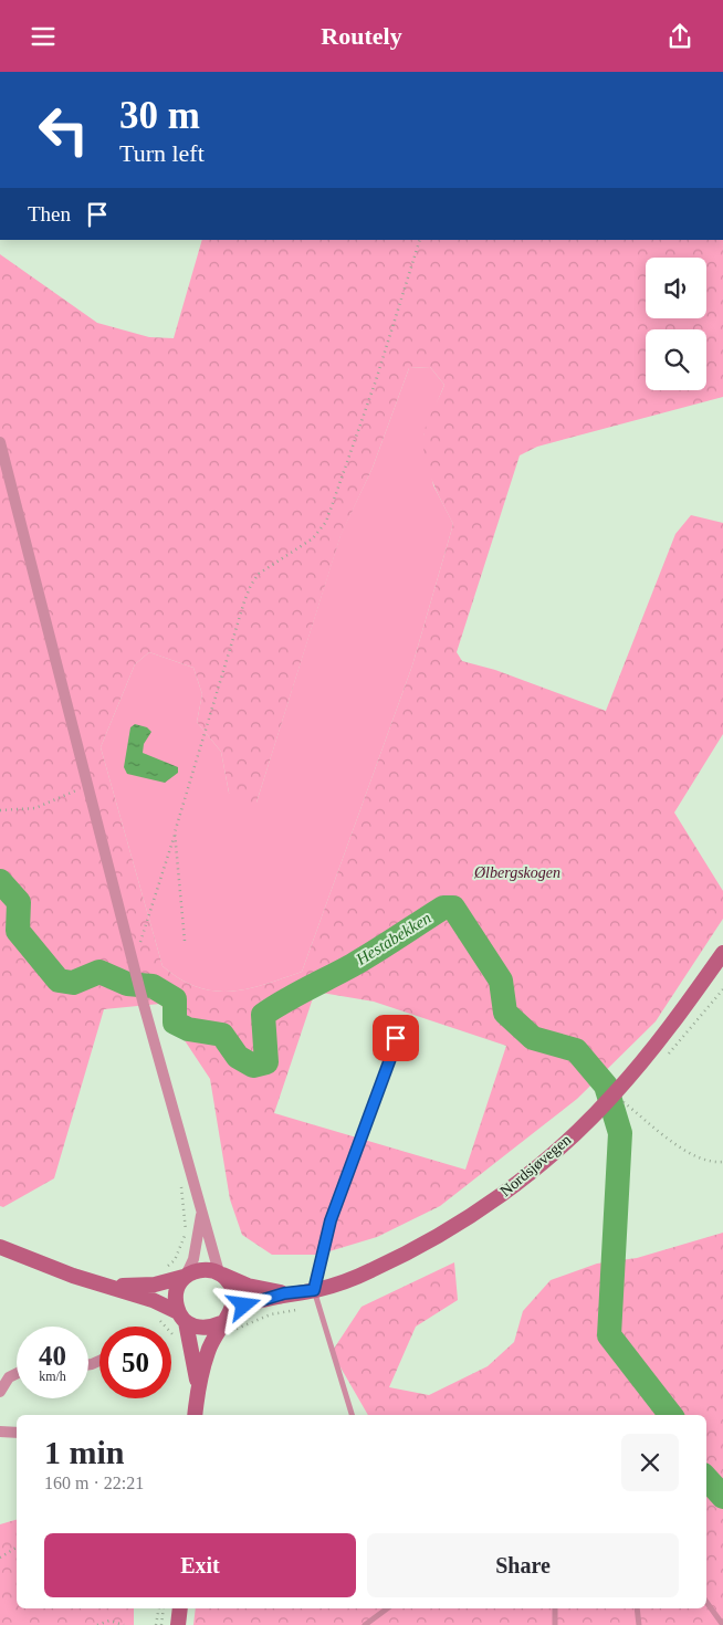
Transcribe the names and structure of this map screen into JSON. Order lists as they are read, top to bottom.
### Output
{
  "streets": {
    "main road": ["Nordsjøvegen"]
  },
  "water": ["Hestabekken"],
  "parks": ["Ølbergskogen"],
  "page": {
    "header": "Routely",
    "turn": ["30 m", "Turn left"],
    "then": "Then",
    "speed": "40 km/h",
    "limit": "50",
    "heading": ["1 min", "160 m · 22:21"],
    "buttons": ["Exit", "Share"]
  }
}
